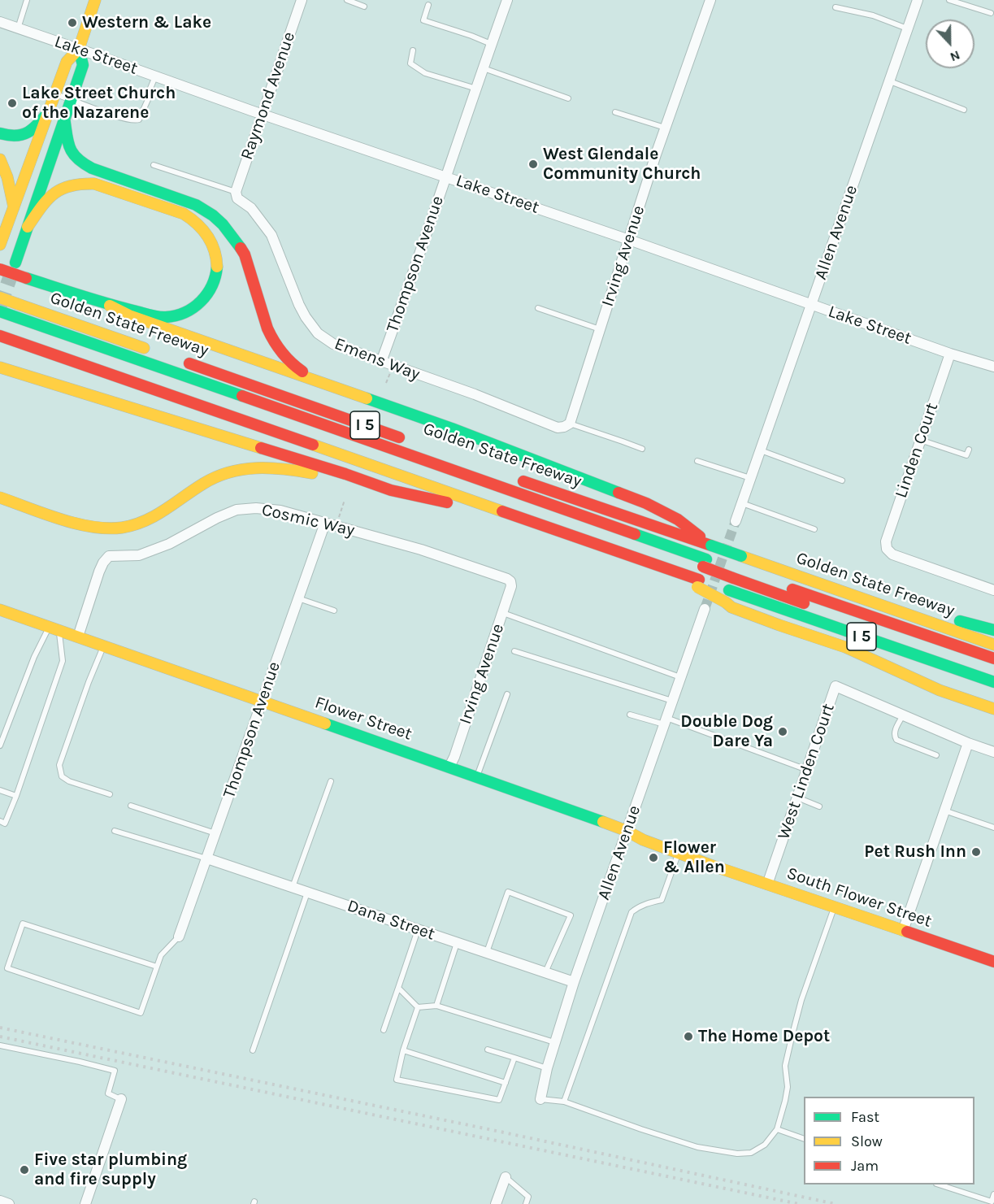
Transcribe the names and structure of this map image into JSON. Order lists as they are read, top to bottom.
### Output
{
  "streets": {
    "main road": [
      "Golden State Freeway",
      "I 5",
      "Flower Street",
      "South Flower Street"
    ],
    "street": [
      "Lake Street",
      "Raymond Avenue",
      "Allen Avenue",
      "Irving Avenue",
      "Thompson Avenue",
      "Emens Way",
      "Linden Court",
      "Cosmic Way",
      "West Linden Court",
      "Dana Street"
    ]
  },
  "crossings": [
    ["Lake Street", "Raymond Avenue"],
    ["Lake Street", "Allen Avenue"],
    ["Lake Street", "Irving Avenue"],
    ["Lake Street", "Thompson Avenue"],
    ["Lake Street", "Linden Court"],
    ["Raymond Avenue", "Emens Way"],
    ["Allen Avenue", "Flower Street"],
    ["Allen Avenue", "Dana Street"],
    ["Irving Avenue", "Emens Way"],
    ["Irving Avenue", "Cosmic Way"],
    ["Irving Avenue", "Flower Street"],
    ["Thompson Avenue", "Emens Way"],
    ["Thompson Avenue", "Cosmic Way"],
    ["Thompson Avenue", "Flower Street"],
    ["Thompson Avenue", "Dana Street"],
    ["Cosmic Way", "Flower Street"],
    ["Flower Street", "South Flower Street"],
    ["West Linden Court", "South Flower Street"]
  ],
  "places": [
    "Western & Lake",
    "Lake Street Church of the Nazarene",
    "West Glendale Community Church",
    "Double Dog Dare Ya",
    "Pet Rush Inn",
    "Flower & Allen",
    "The Home Depot",
    "Five star plumbing and fire supply"
  ],
  "legend": ["Fast", "Slow", "Jam"],
  "north": "bottom"
}
